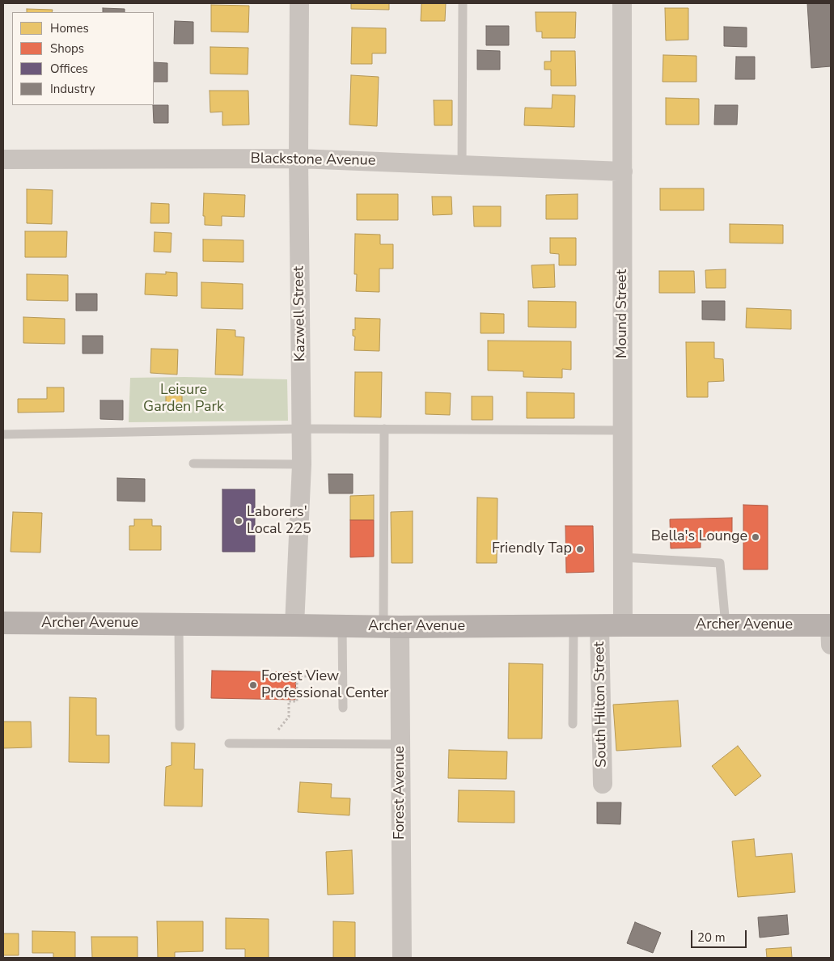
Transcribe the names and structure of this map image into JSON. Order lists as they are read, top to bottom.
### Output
{
  "streets": {
    "main road": ["Archer Avenue"],
    "street": [
      "Blackstone Avenue",
      "Kazwell Street",
      "Mound Street",
      "South Hilton Street",
      "Forest Avenue"
    ]
  },
  "crossings": [
    ["Blackstone Avenue", "Kazwell Street"],
    ["Blackstone Avenue", "Mound Street"],
    ["Kazwell Street", "Archer Avenue"],
    ["Mound Street", "Archer Avenue"],
    ["Archer Avenue", "South Hilton Street"],
    ["Archer Avenue", "Forest Avenue"]
  ],
  "parks": ["Leisure Garden Park"],
  "places": [
    "Laborers' Local 225",
    "Bella's Lounge",
    "Friendly Tap",
    "Forest View Professional Center"
  ],
  "legend": [
    "Homes",
    "Shops",
    "Offices",
    "Industry"
  ],
  "scale_bar": "20 m"
}
